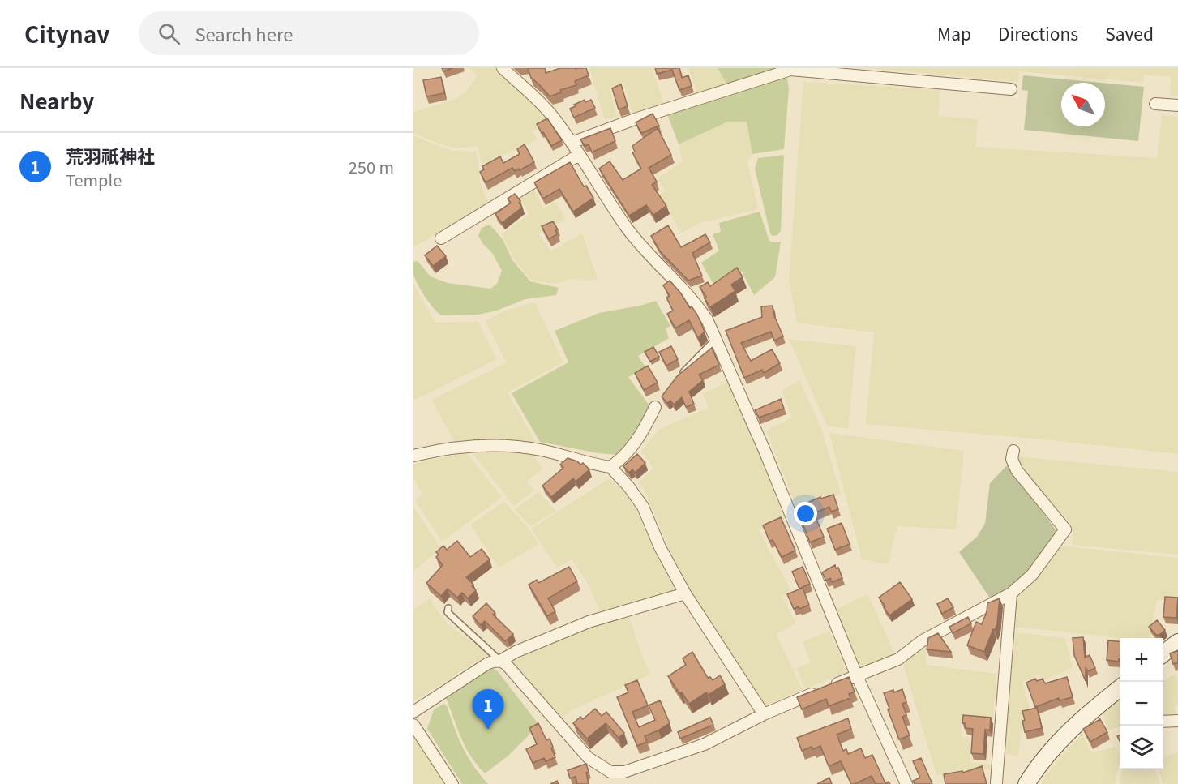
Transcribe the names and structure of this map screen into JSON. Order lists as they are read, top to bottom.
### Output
{
  "north": "top left",
  "page": {
    "header": "Citynav",
    "search": "Search here",
    "nav": ["Map", "Directions", "Saved"],
    "heading": "Nearby",
    "list": [
      {
        "mark": "1",
        "name": "荒羽祇神社",
        "note": "Temple",
        "value": "250 m"
      }
    ],
    "map_buttons": ["+", "−"],
    "pins": "1"
  }
}
